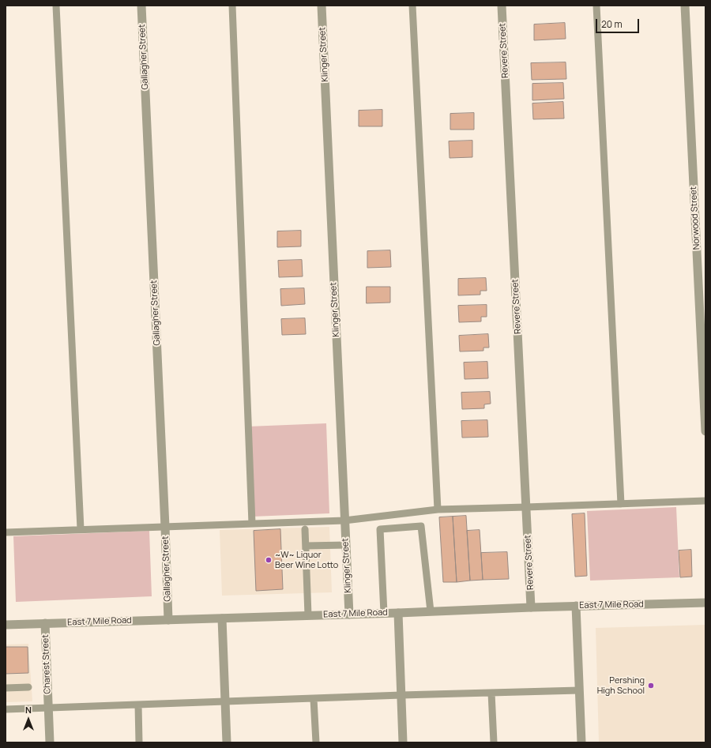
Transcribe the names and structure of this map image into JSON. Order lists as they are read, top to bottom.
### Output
{
  "streets": {
    "street": [
      "Revere Street",
      "Klinger Street",
      "Gallagher Street",
      "Norwood Street",
      "East 7 Mile Road",
      "Charest Street"
    ]
  },
  "crossings": [
    ["Revere Street", "East 7 Mile Road"],
    ["Klinger Street", "East 7 Mile Road"],
    ["Gallagher Street", "East 7 Mile Road"],
    ["East 7 Mile Road", "Charest Street"]
  ],
  "places": ["~W~ Liquor Beer Wine Lotto", "Pershing High School"],
  "scale_bar": "20 m",
  "north": "top"
}
